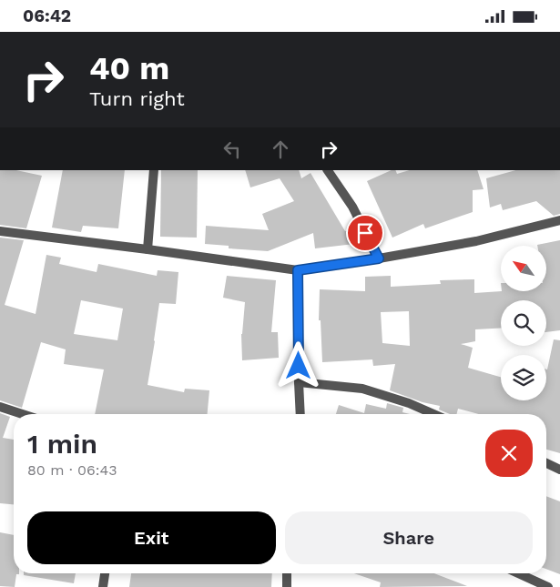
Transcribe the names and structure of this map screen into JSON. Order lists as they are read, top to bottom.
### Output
{
  "north": "top left",
  "page": {
    "status": "06:42",
    "turn": ["40 m", "Turn right"],
    "heading": ["1 min", "80 m · 06:43"],
    "buttons": ["Exit", "Share"]
  }
}
